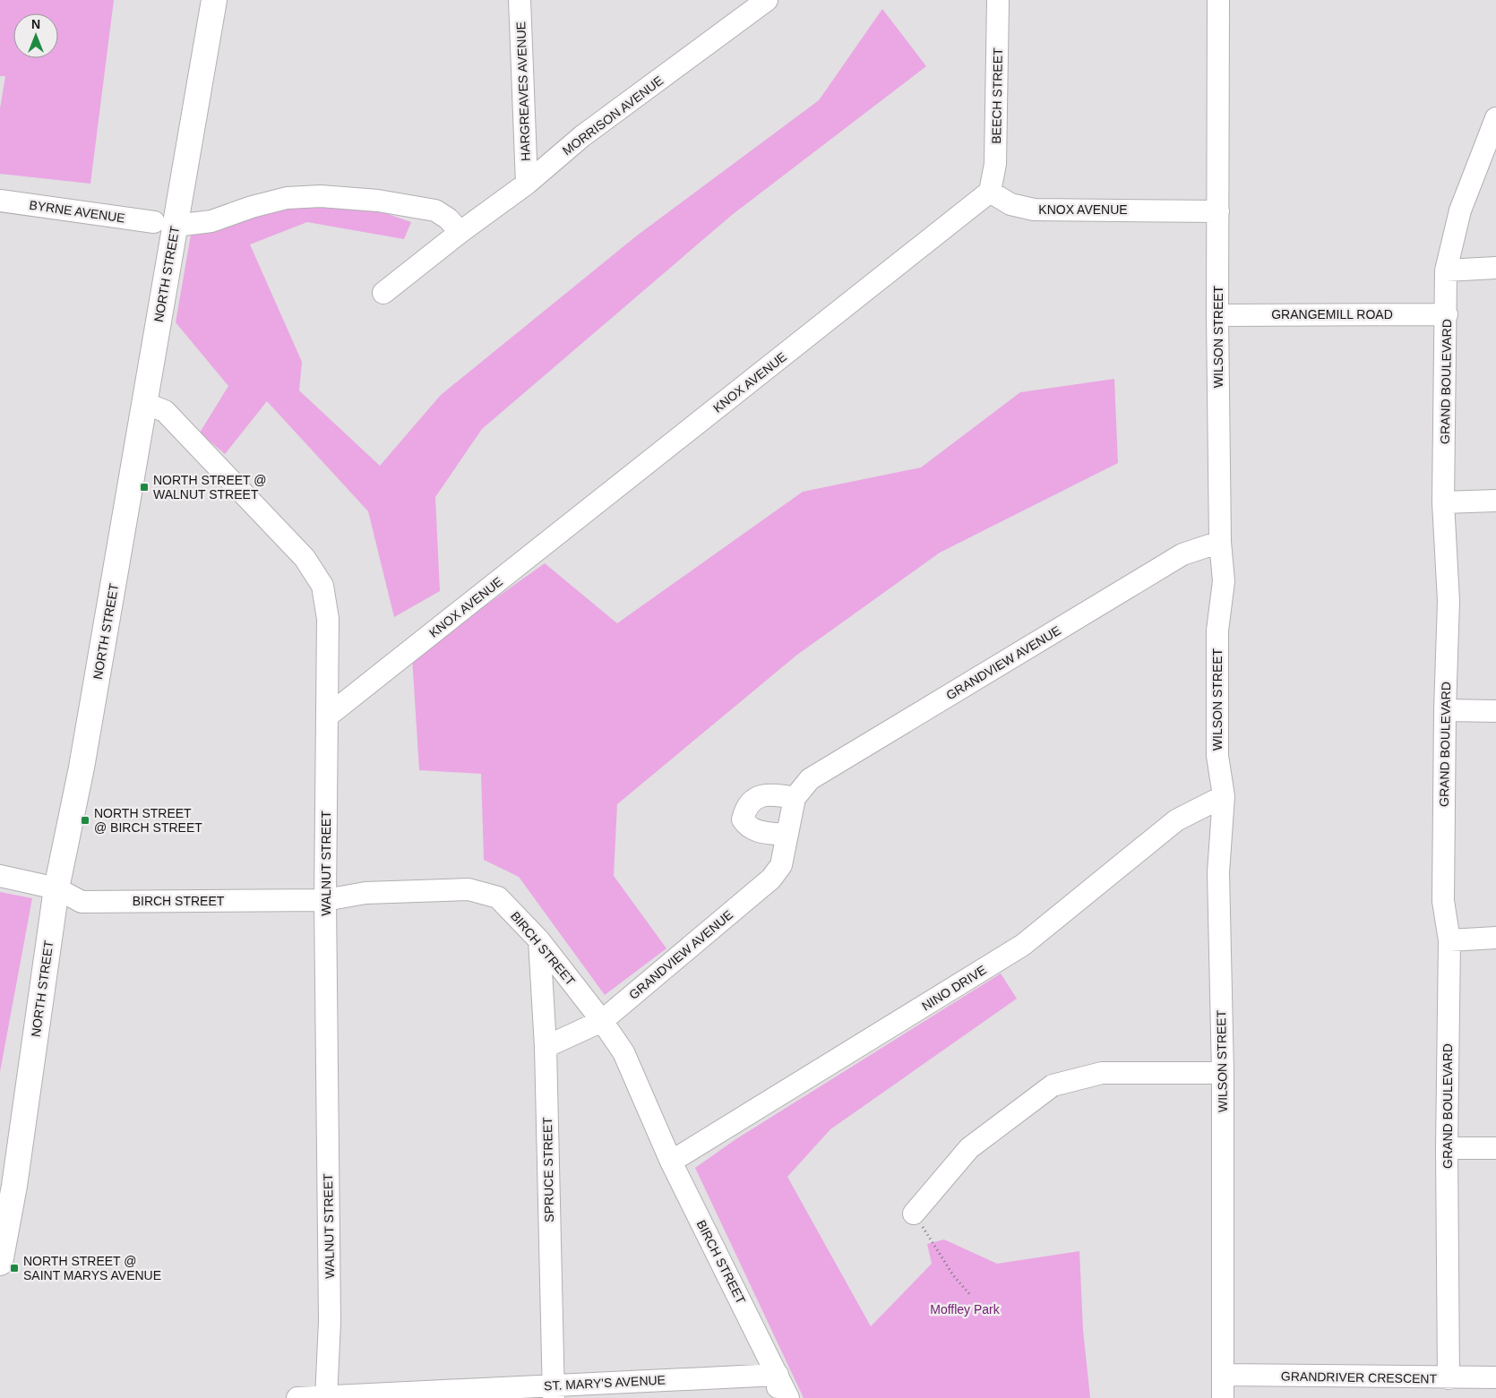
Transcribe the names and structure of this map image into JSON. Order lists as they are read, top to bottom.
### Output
{
  "streets": {
    "main road": ["NORTH STREET"],
    "street": [
      "HARGREAVES AVENUE",
      "BEECH STREET",
      "MORRISON AVENUE",
      "KNOX AVENUE",
      "BYRNE AVENUE",
      "GRANGEMILL ROAD",
      "WILSON STREET",
      "GRAND BOULEVARD",
      "GRANDVIEW AVENUE",
      "WALNUT STREET",
      "BIRCH STREET",
      "NINO DRIVE",
      "SPRUCE STREET",
      "GRANDRIVER CRESCENT",
      "ST. MARY'S AVENUE"
    ]
  },
  "crossings": [
    ["HARGREAVES AVENUE", "MORRISON AVENUE"],
    ["BEECH STREET", "KNOX AVENUE"],
    ["KNOX AVENUE", "WILSON STREET"],
    ["KNOX AVENUE", "WALNUT STREET"],
    ["BYRNE AVENUE", "NORTH STREET"],
    ["NORTH STREET", "WALNUT STREET"],
    ["NORTH STREET", "BIRCH STREET"],
    ["GRANGEMILL ROAD", "WILSON STREET"],
    ["GRANGEMILL ROAD", "GRAND BOULEVARD"],
    ["WILSON STREET", "GRANDVIEW AVENUE"],
    ["WILSON STREET", "NINO DRIVE"],
    ["WILSON STREET", "GRANDRIVER CRESCENT"],
    ["GRAND BOULEVARD", "GRANDRIVER CRESCENT"],
    ["GRANDVIEW AVENUE", "BIRCH STREET"],
    ["GRANDVIEW AVENUE", "SPRUCE STREET"],
    ["WALNUT STREET", "BIRCH STREET"],
    ["WALNUT STREET", "ST. MARY'S AVENUE"],
    ["BIRCH STREET", "NINO DRIVE"],
    ["BIRCH STREET", "SPRUCE STREET"],
    ["BIRCH STREET", "ST. MARY'S AVENUE"],
    ["SPRUCE STREET", "ST. MARY'S AVENUE"]
  ],
  "parks": ["Moffley Park"],
  "places": {
    "transit": ["NORTH STREET @ WALNUT STREET", "NORTH STREET @ BIRCH STREET", "NORTH STREET @ SAINT MARYS AVENUE"]
  },
  "north": "top"
}
